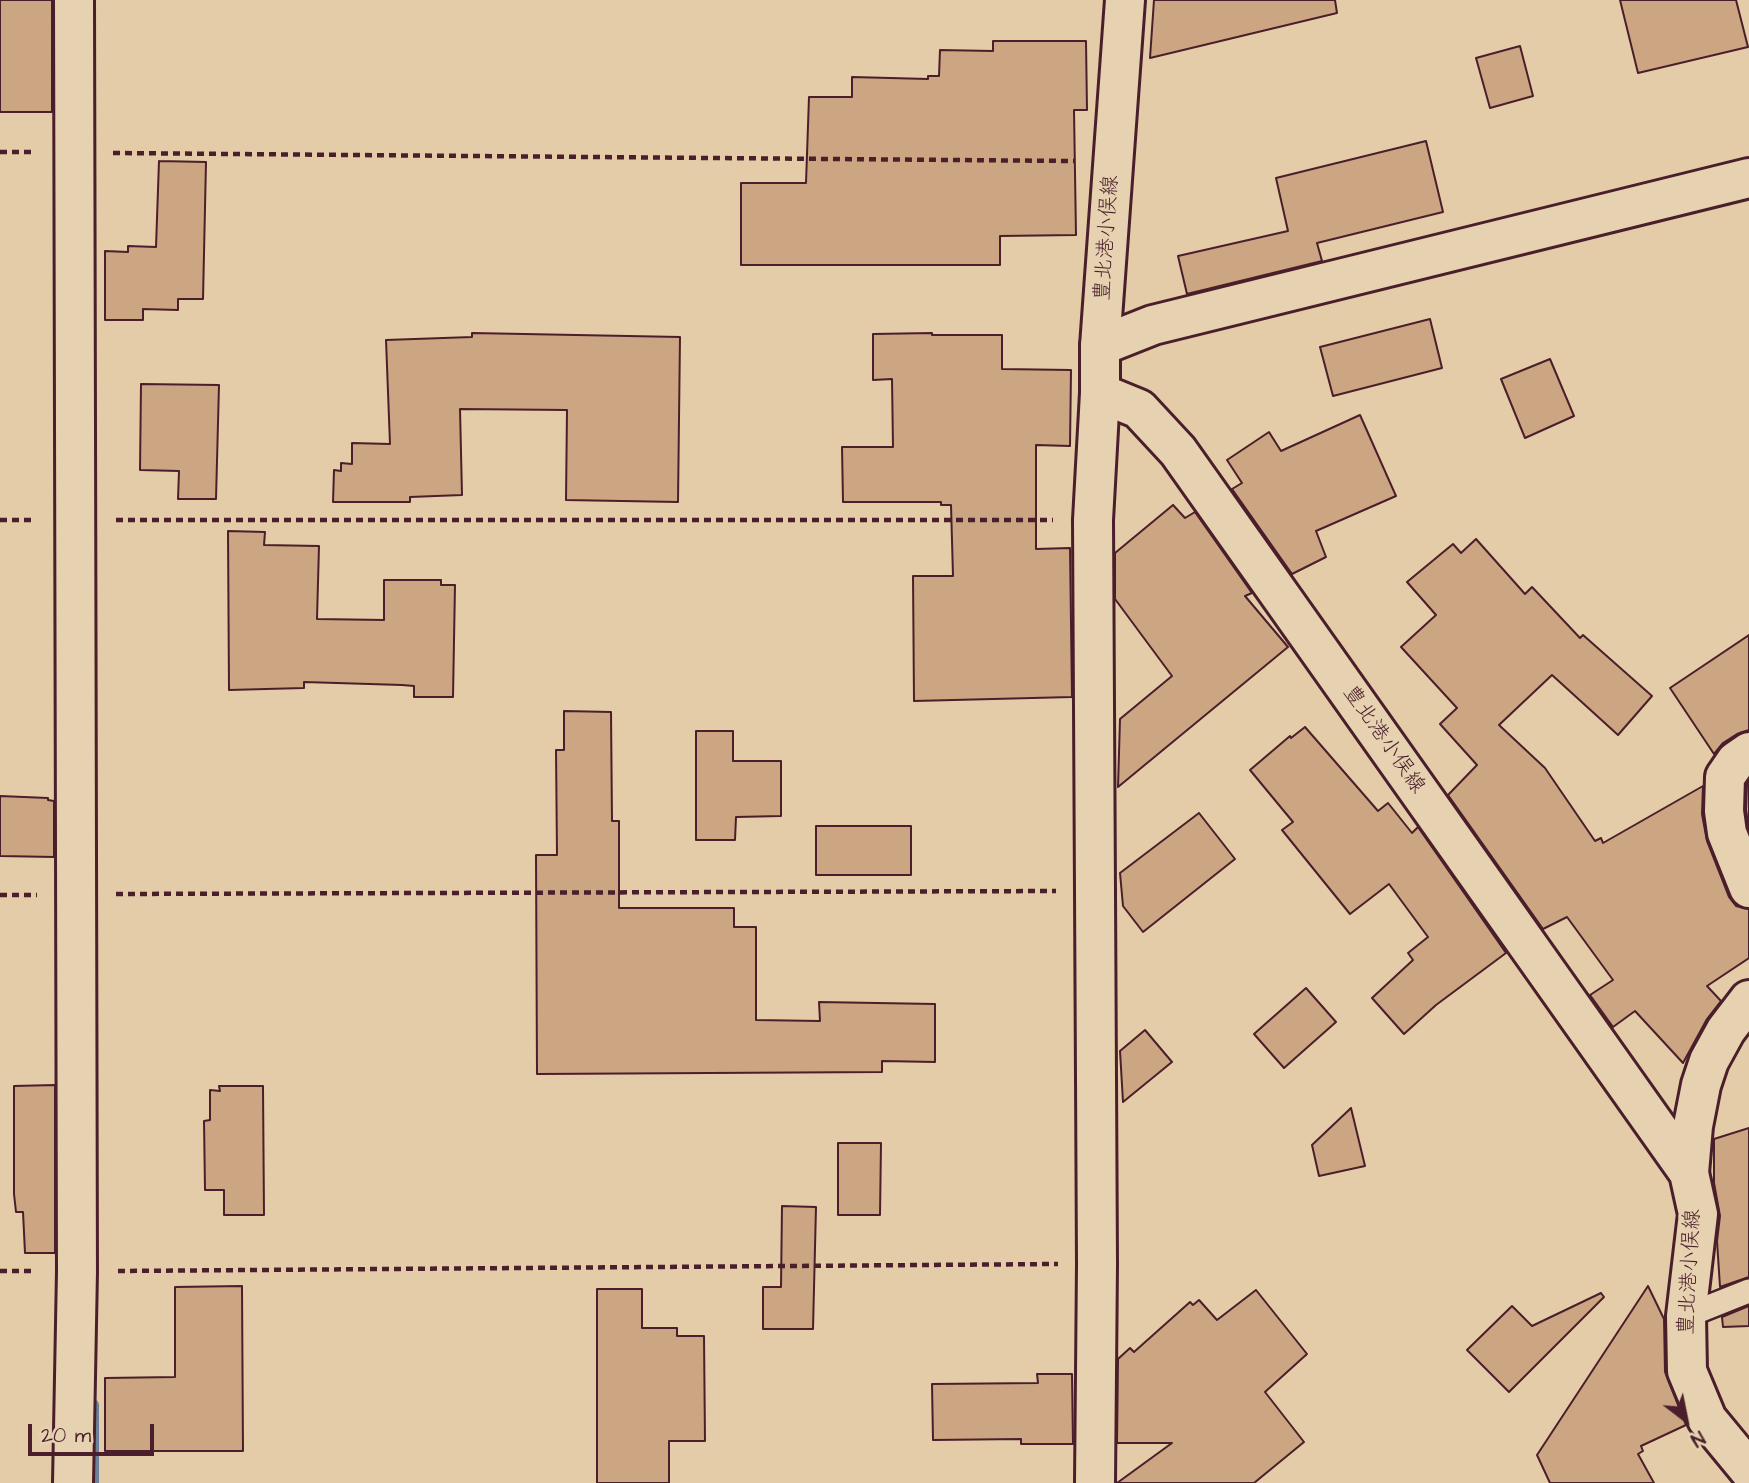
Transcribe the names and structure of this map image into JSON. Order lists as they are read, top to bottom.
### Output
{
  "streets": {
    "street": ["豊北港小俣線"]
  },
  "scale_bar": "20 m",
  "north": "bottom right"
}
